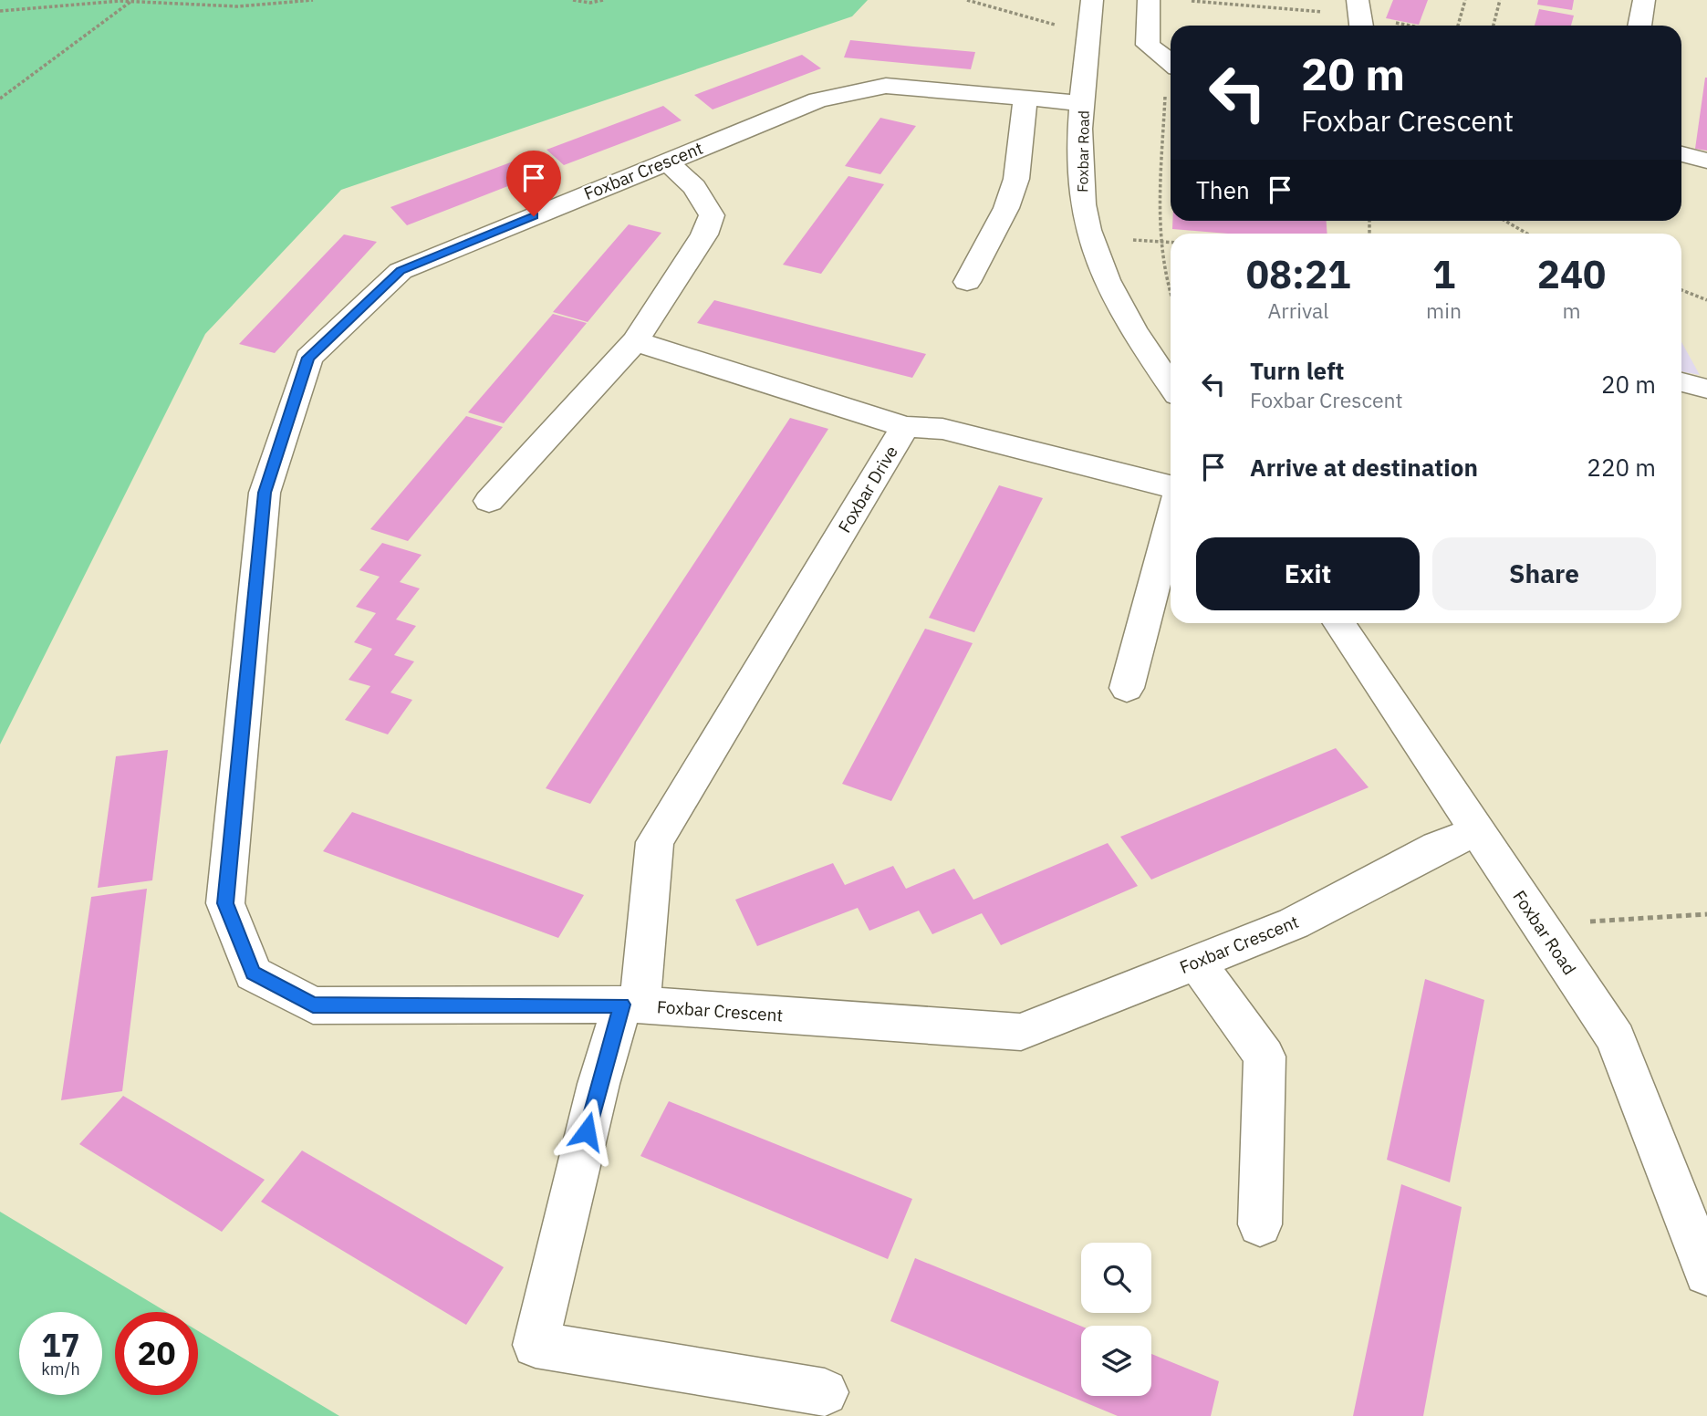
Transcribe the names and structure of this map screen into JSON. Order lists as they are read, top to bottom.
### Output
{
  "streets": {
    "street": ["Foxbar Road", "Foxbar Crescent", "Foxbar Drive"]
  },
  "crossings": [
    ["Foxbar Road", "Foxbar Crescent"],
    ["Foxbar Crescent", "Foxbar Drive"]
  ],
  "page": {
    "turn": ["20 m", "Foxbar Crescent"],
    "then": "Then",
    "eta": [
      "08:21",
      "Arrival",
      "1",
      "min",
      "240",
      "m"
    ],
    "list": [
      {
        "name": "Turn left",
        "note": "Foxbar Crescent",
        "value": "20 m"
      },
      {
        "name": "Arrive at destination",
        "value": "220 m"
      }
    ],
    "buttons": ["Exit", "Share"],
    "speed": "17 km/h",
    "limit": "20"
  }
}
